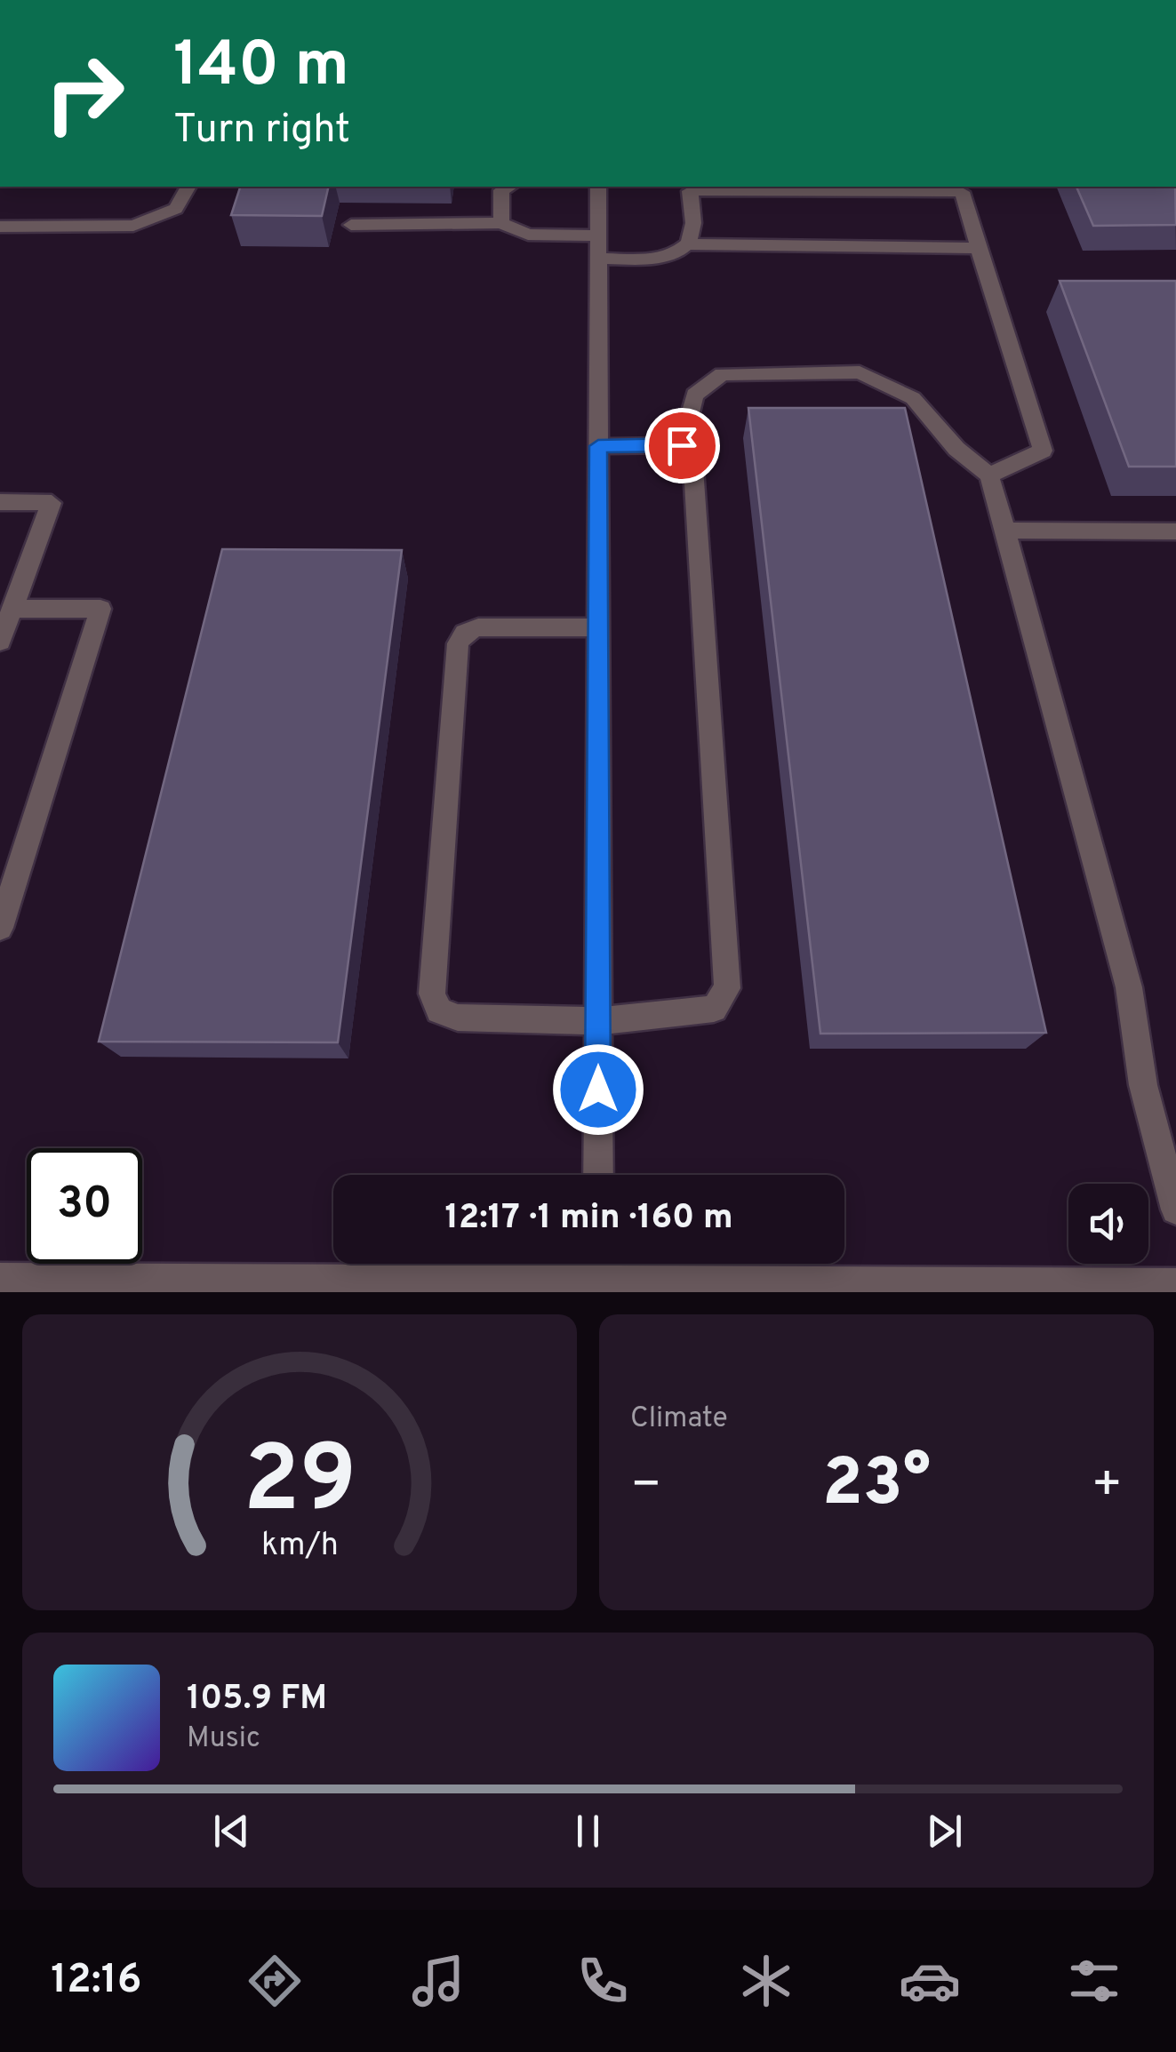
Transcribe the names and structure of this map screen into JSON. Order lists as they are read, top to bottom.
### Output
{
  "page": {
    "turn": ["140 m", "Turn right"],
    "limit": "30",
    "trip": "12:17 · 1 min · 160 m",
    "tile": "Climate",
    "heat": ["−", "23°", "+"],
    "song": ["105.9 FM", "Music"],
    "tabs": "12:16",
    "gauge": ["29", "km/h"]
  }
}
